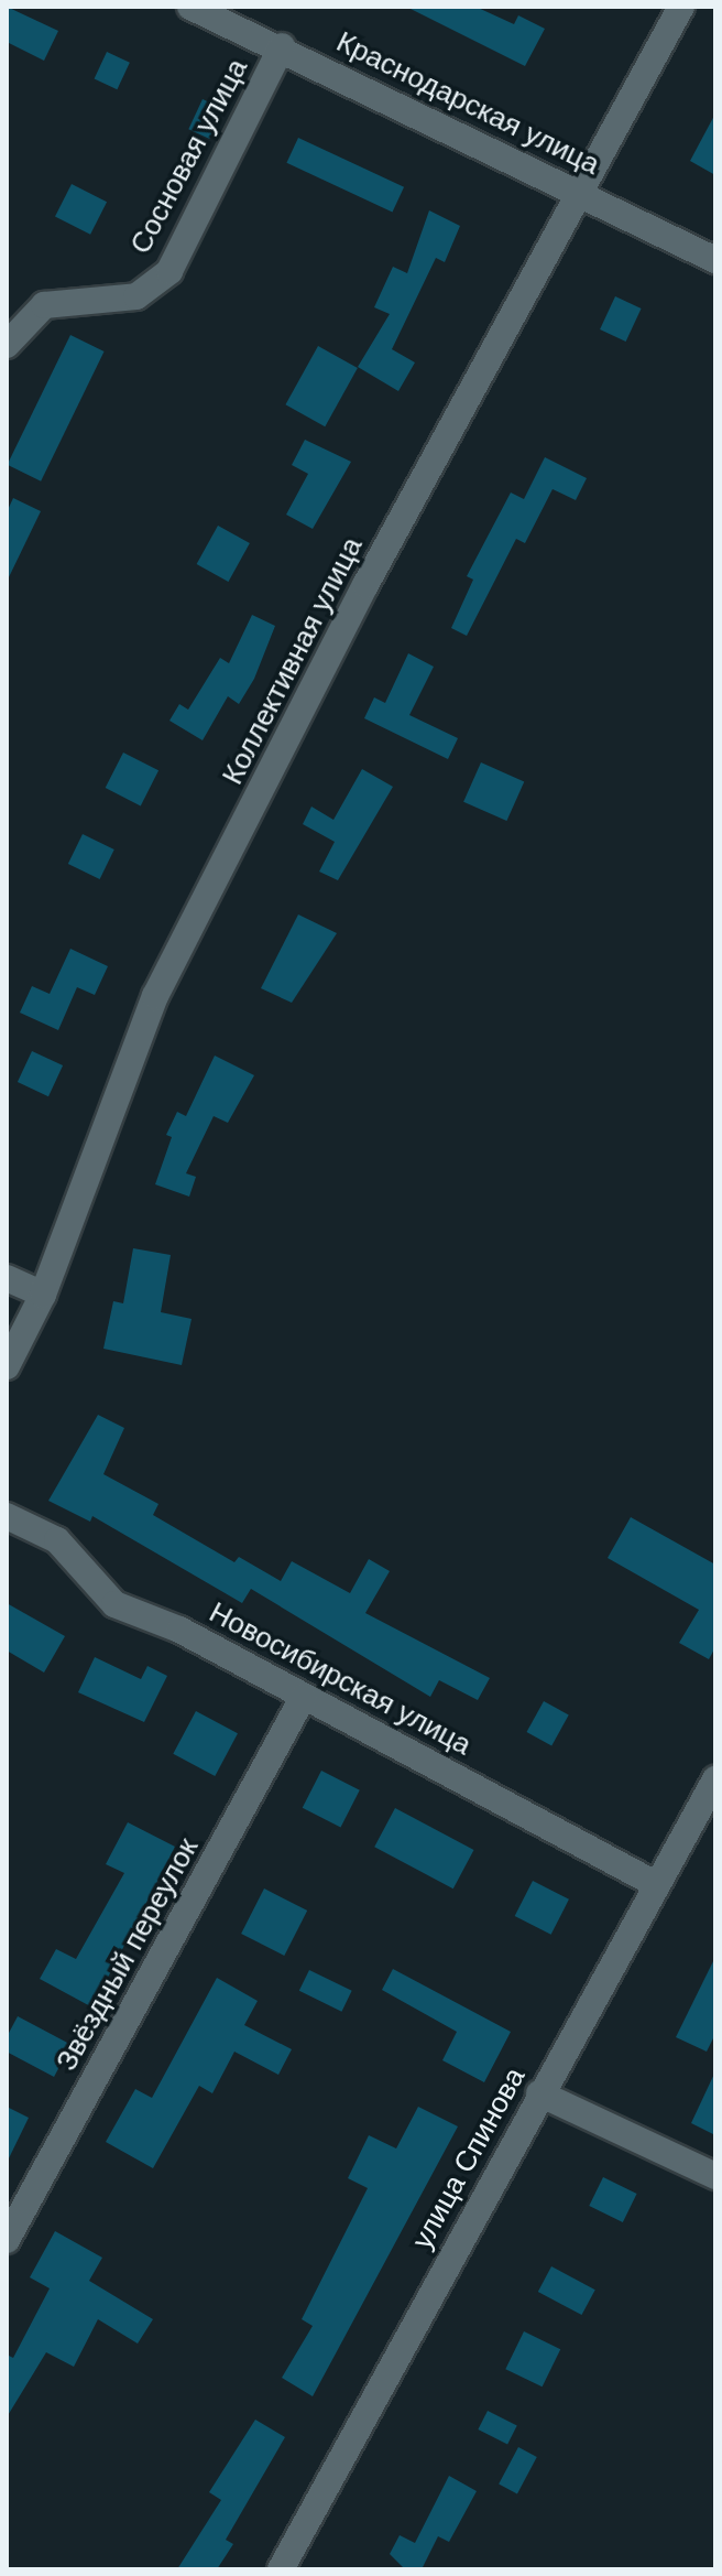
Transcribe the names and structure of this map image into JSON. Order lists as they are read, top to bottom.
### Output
{
  "streets": {
    "street": [
      "Краснодарская улица",
      "Сосновая улица",
      "Коллективная улица",
      "Новосибирская улица",
      "Звёздный переулок",
      "улица Спинова"
    ]
  },
  "crossings": [
    ["Краснодарская улица", "Сосновая улица"],
    ["Краснодарская улица", "Коллективная улица"],
    ["Новосибирская улица", "Звёздный переулок"],
    ["Новосибирская улица", "улица Спинова"]
  ]
}
